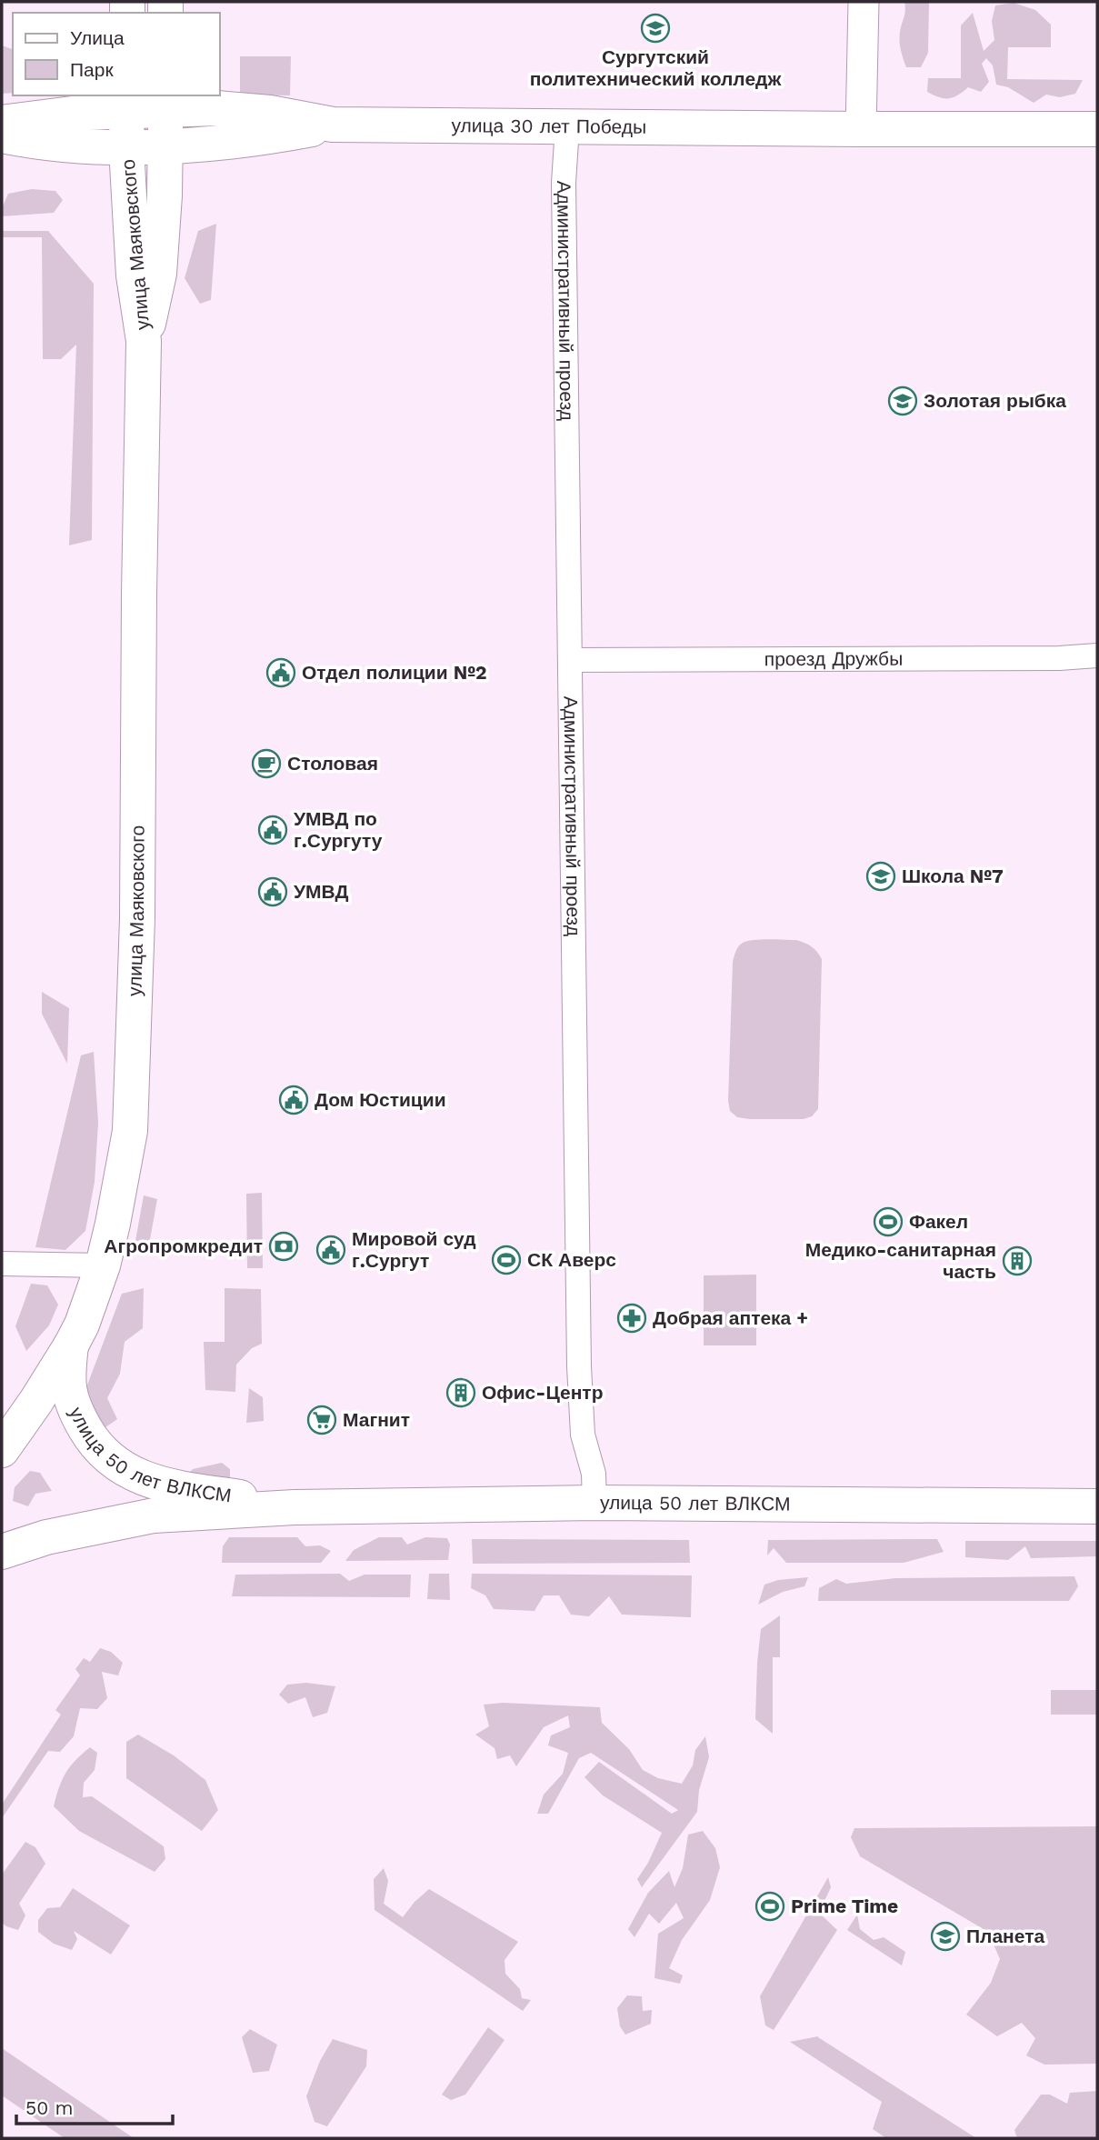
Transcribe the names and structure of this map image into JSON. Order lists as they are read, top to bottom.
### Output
{
  "streets": {
    "main road": ["улица 30 лет Победы", "улица Маяковского", "улица 50 лет ВЛКСМ"],
    "street": ["Административный проезд", "проезд Дружбы"]
  },
  "crossings": [
    ["улица 30 лет Победы", "улица Маяковского"],
    ["улица 30 лет Победы", "Административный проезд"],
    ["улица Маяковского", "улица 50 лет ВЛКСМ"],
    ["Административный проезд", "проезд Дружбы"],
    ["Административный проезд", "улица 50 лет ВЛКСМ"]
  ],
  "places": {
    "school or university": [
      "Сургутский политехнический колледж",
      "Золотая рыбка",
      "Школа №7",
      "Планета"
    ],
    "public building": [
      "Отдел полиции №2",
      "УМВД по г.Сургуту",
      "УМВД",
      "Дом Юстиции",
      "Мировой суд г.Сургут"
    ],
    "cafe": ["Столовая"],
    "sports": ["Факел", "СК Аверс", "Prime Time"],
    "bank": ["Агропромкредит"],
    "building": ["Медико-санитарная часть", "Офис-Центр"],
    "pharmacy": ["Добрая аптека +"],
    "supermarket": ["Магнит"]
  },
  "legend": ["Улица", "Парк"],
  "scale_bar": "50 m"
}
